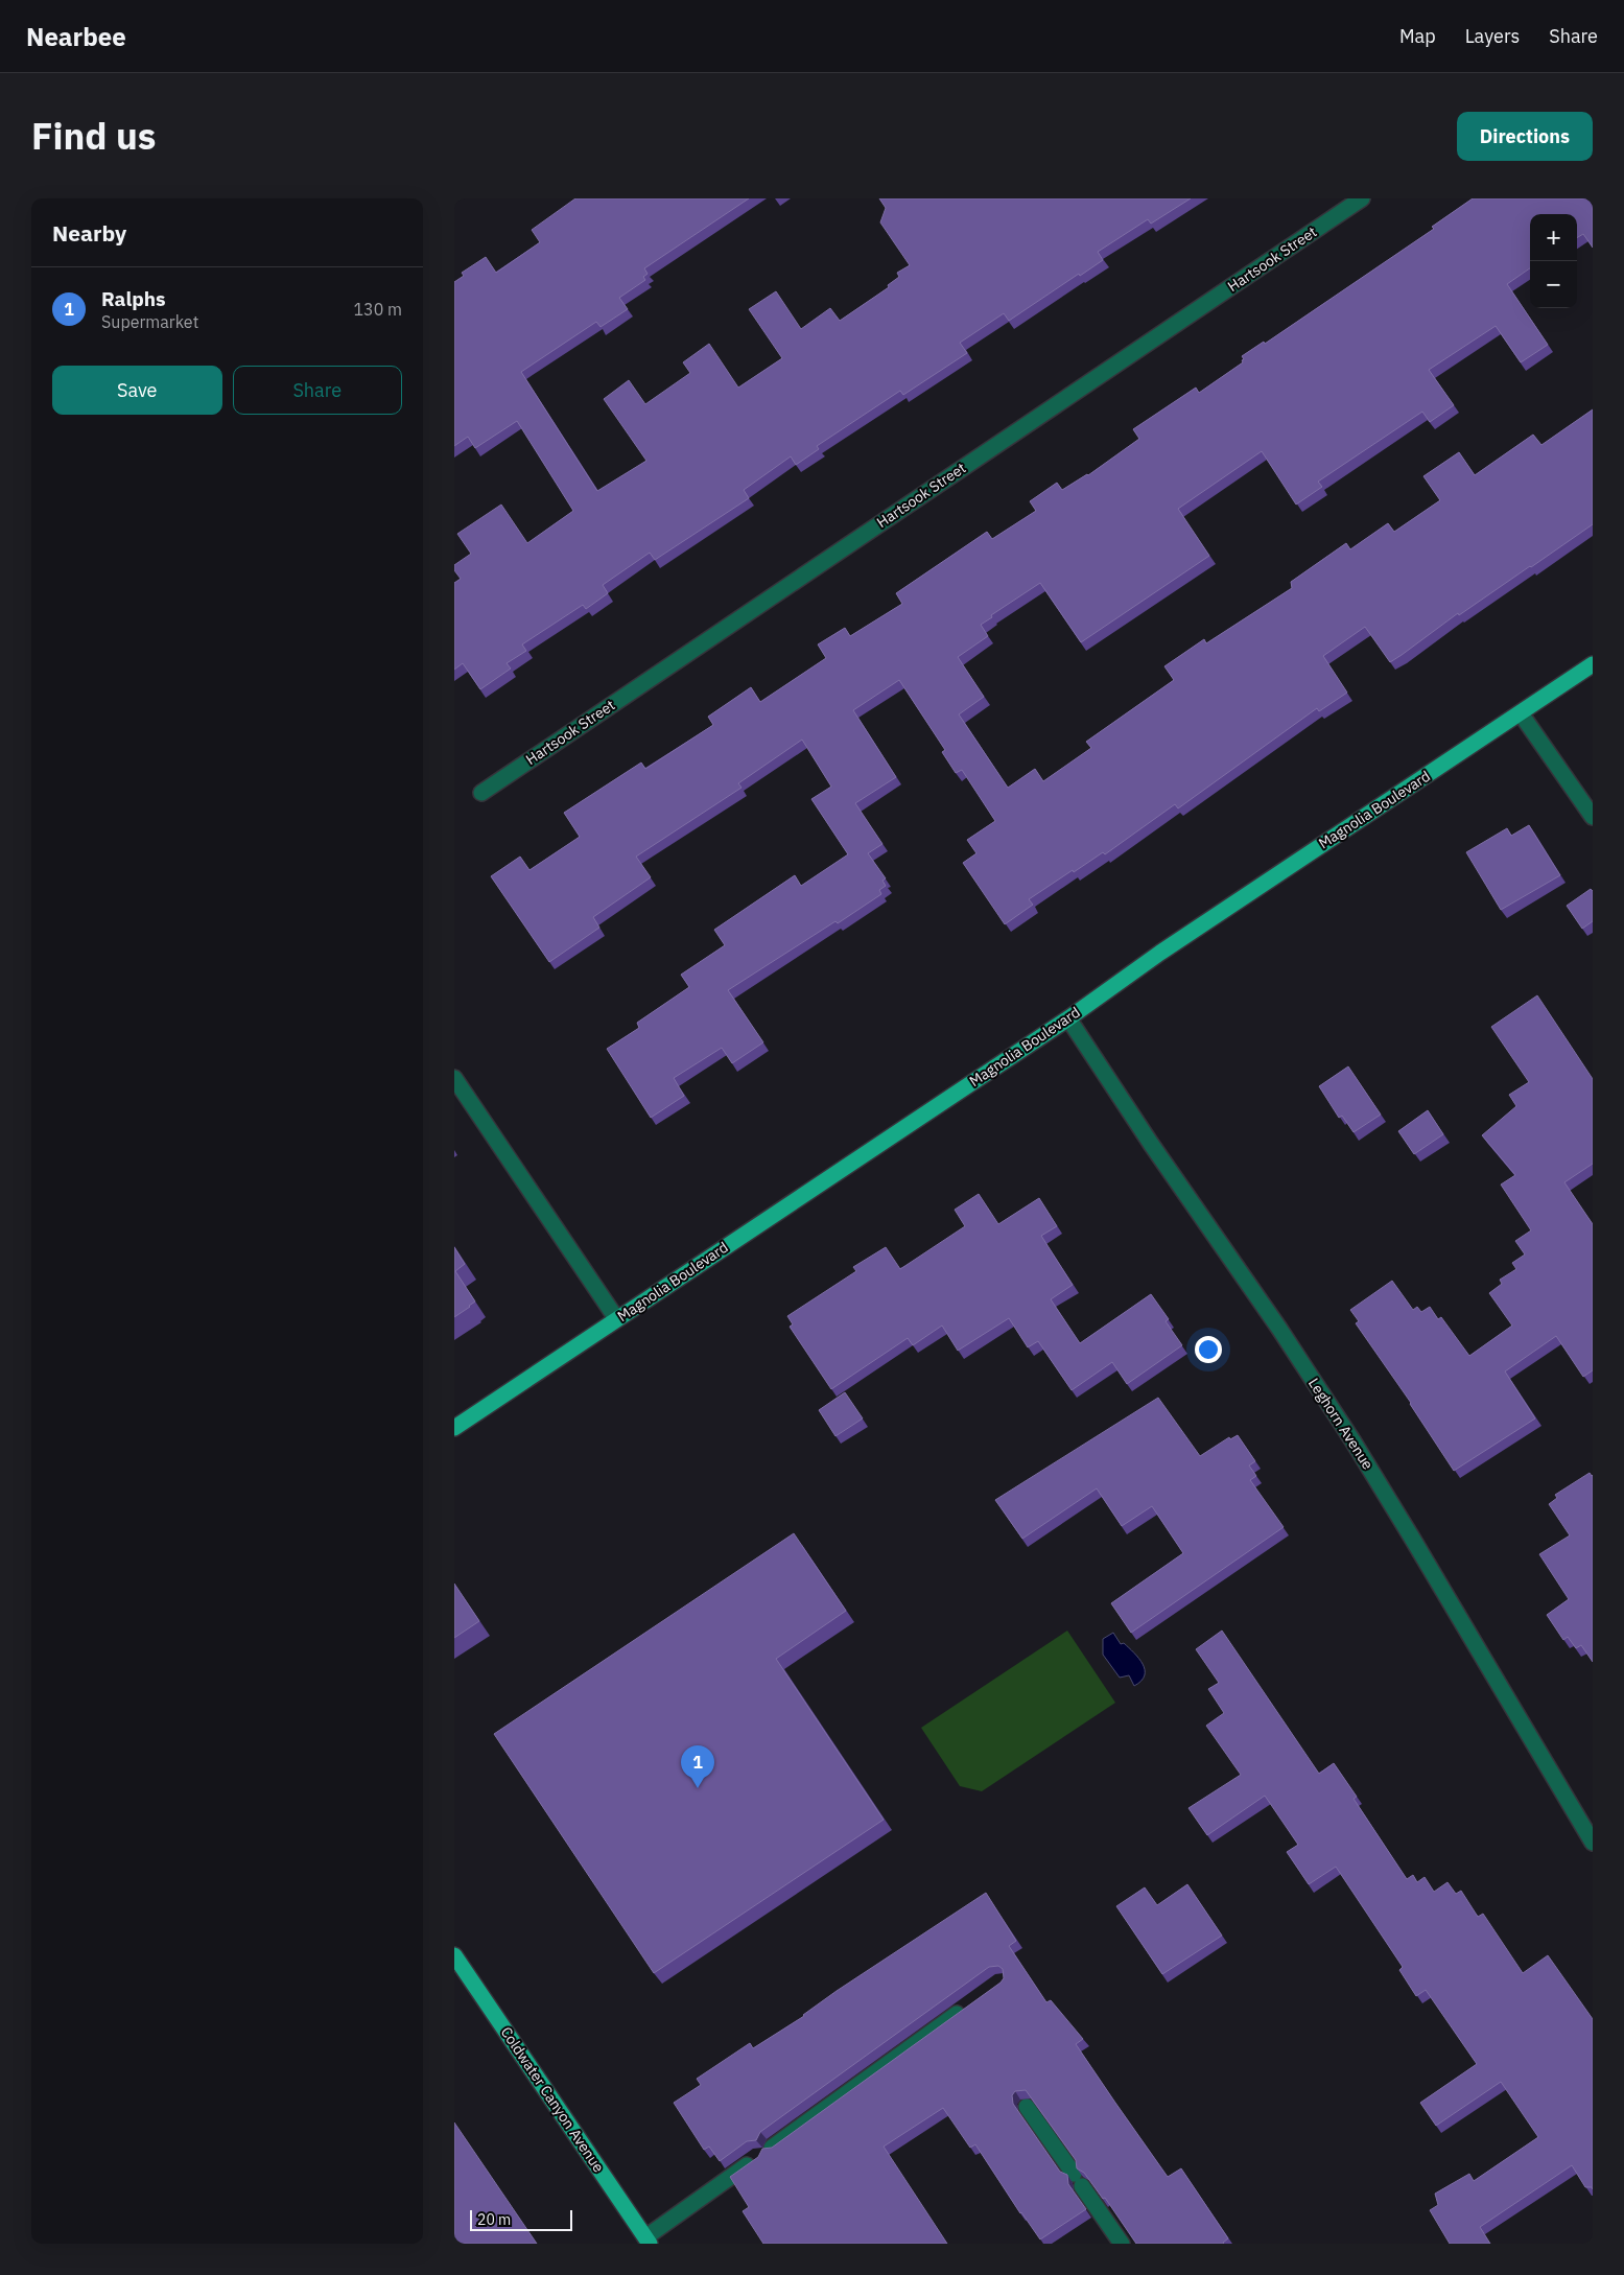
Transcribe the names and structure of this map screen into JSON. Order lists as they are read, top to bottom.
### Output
{
  "streets": {
    "main road": ["Magnolia Boulevard", "Coldwater Canyon Avenue"],
    "street": ["Hartsook Street", "Leghorn Avenue"]
  },
  "crossings": [
    ["Magnolia Boulevard", "Leghorn Avenue"]
  ],
  "scale_bar": "20 m",
  "page": {
    "header": "Nearbee",
    "nav": ["Map", "Layers", "Share"],
    "title": "Find us",
    "buttons": [
      "Directions",
      ["Save", "Share"]
    ],
    "heading": "Nearby",
    "map_buttons": ["+", "−"],
    "list": [
      {
        "mark": "1",
        "name": "Ralphs",
        "note": "Supermarket",
        "value": "130 m"
      }
    ],
    "pins": "1",
    "scale": "20 m"
  }
}
